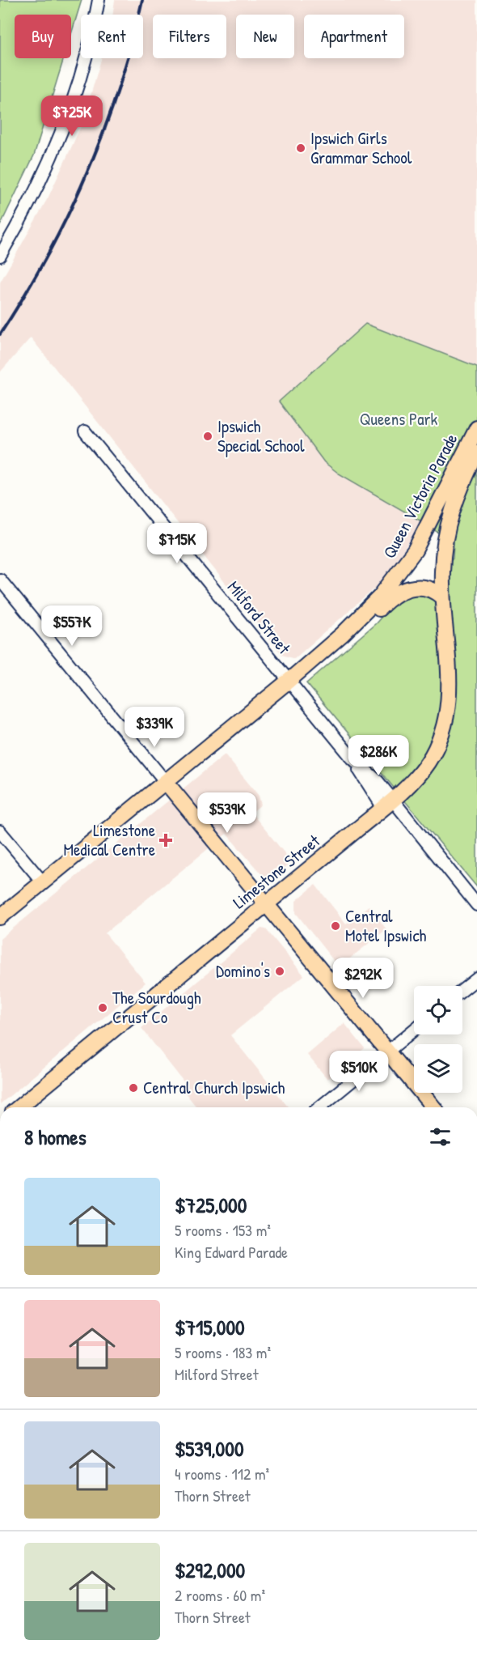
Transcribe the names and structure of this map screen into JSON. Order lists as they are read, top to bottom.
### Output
{
  "streets": {
    "main road": ["Queen Victoria Parade", "Limestone Street"],
    "street": ["Milford Street"]
  },
  "crossings": [
    ["Queen Victoria Parade", "Milford Street"],
    ["Queen Victoria Parade", "Limestone Street"],
    ["Milford Street", "Limestone Street"]
  ],
  "parks": ["Queens Park"],
  "places": {
    "other": [
      "Ipswich Girls Grammar School",
      "Ipswich Special School",
      "Central Motel Ipswich",
      "Domino's",
      "The Sourdough Crust Co",
      "Central Church Ipswich"
    ],
    "health": ["Limestone Medical Centre"]
  },
  "page": {
    "chip": [
      "Buy",
      "Rent",
      "Filters",
      "New",
      "Apartment"
    ],
    "price": [
      "$725K",
      "$715K",
      "$557K",
      "$339K",
      "$286K",
      "$539K",
      "$292K",
      "$510K"
    ],
    "heading": "8 homes",
    "list": [
      {
        "name": "$725,000",
        "note": "5 rooms · 153 m² · King Edward Parade"
      },
      {
        "name": "$715,000",
        "note": "5 rooms · 183 m² · Milford Street"
      },
      {
        "name": "$539,000",
        "note": "4 rooms · 112 m² · Thorn Street"
      },
      {
        "name": "$292,000",
        "note": "2 rooms · 60 m² · Thorn Street"
      }
    ]
  }
}
